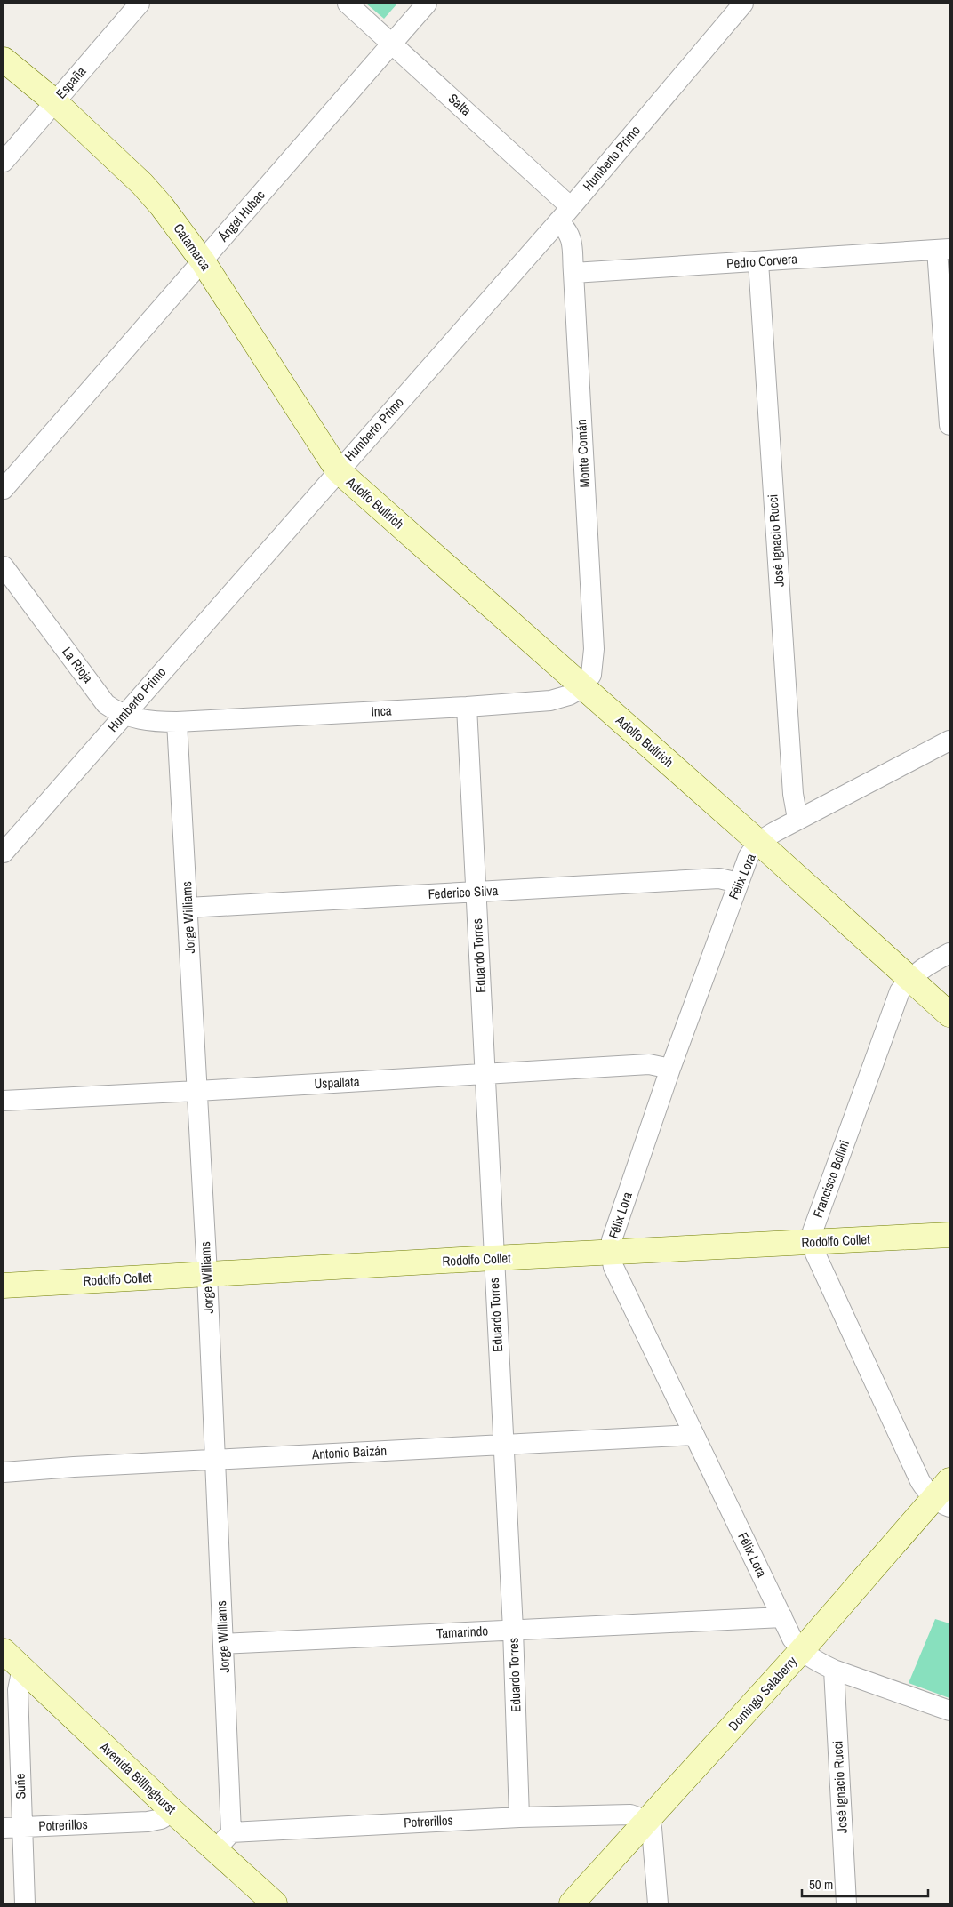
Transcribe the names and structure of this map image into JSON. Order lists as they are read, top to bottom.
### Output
{
  "streets": {
    "street": [
      "España",
      "Salta",
      "Humberto Primo",
      "Ángel Hubac",
      "Catamarca",
      "Pedro Corvera",
      "Monte Comán",
      "Adolfo Bullrich",
      "José Ignacio Rucci",
      "La Rioja",
      "Inca",
      "Félix Lora",
      "Federico Silva",
      "Jorge Williams",
      "Eduardo Torres",
      "Uspallata",
      "Francisco Bollini",
      "Rodolfo Collet",
      "Antonio Baizán",
      "Tamarindo",
      "Domingo Salaberry",
      "Avenida Billinghurst",
      "Suñe",
      "Potrerillos"
    ]
  },
  "crossings": [
    ["España", "Catamarca"],
    ["Salta", "Humberto Primo"],
    ["Salta", "Ángel Hubac"],
    ["Humberto Primo", "Catamarca"],
    ["Humberto Primo", "Monte Comán"],
    ["Humberto Primo", "Adolfo Bullrich"],
    ["Humberto Primo", "La Rioja"],
    ["Ángel Hubac", "Catamarca"],
    ["Catamarca", "Adolfo Bullrich"],
    ["Pedro Corvera", "Monte Comán"],
    ["Pedro Corvera", "José Ignacio Rucci"],
    ["Monte Comán", "Adolfo Bullrich"],
    ["Monte Comán", "Inca"],
    ["Adolfo Bullrich", "Inca"],
    ["Adolfo Bullrich", "Félix Lora"],
    ["Adolfo Bullrich", "Francisco Bollini"],
    ["José Ignacio Rucci", "Félix Lora"],
    ["La Rioja", "Inca"],
    ["La Rioja", "Jorge Williams"],
    ["Inca", "Jorge Williams"],
    ["Inca", "Eduardo Torres"],
    ["Félix Lora", "Federico Silva"],
    ["Félix Lora", "Uspallata"],
    ["Félix Lora", "Rodolfo Collet"],
    ["Félix Lora", "Antonio Baizán"],
    ["Félix Lora", "Tamarindo"],
    ["Félix Lora", "Domingo Salaberry"],
    ["Federico Silva", "Jorge Williams"],
    ["Federico Silva", "Eduardo Torres"],
    ["Jorge Williams", "Uspallata"],
    ["Jorge Williams", "Rodolfo Collet"],
    ["Jorge Williams", "Antonio Baizán"],
    ["Jorge Williams", "Tamarindo"],
    ["Jorge Williams", "Avenida Billinghurst"],
    ["Jorge Williams", "Potrerillos"],
    ["Eduardo Torres", "Uspallata"],
    ["Eduardo Torres", "Rodolfo Collet"],
    ["Eduardo Torres", "Antonio Baizán"],
    ["Eduardo Torres", "Tamarindo"],
    ["Eduardo Torres", "Potrerillos"],
    ["Francisco Bollini", "Rodolfo Collet"],
    ["Francisco Bollini", "Domingo Salaberry"],
    ["Domingo Salaberry", "Potrerillos"],
    ["Avenida Billinghurst", "Suñe"],
    ["Avenida Billinghurst", "Potrerillos"],
    ["Suñe", "Potrerillos"]
  ],
  "scale_bar": "50 m"
}
